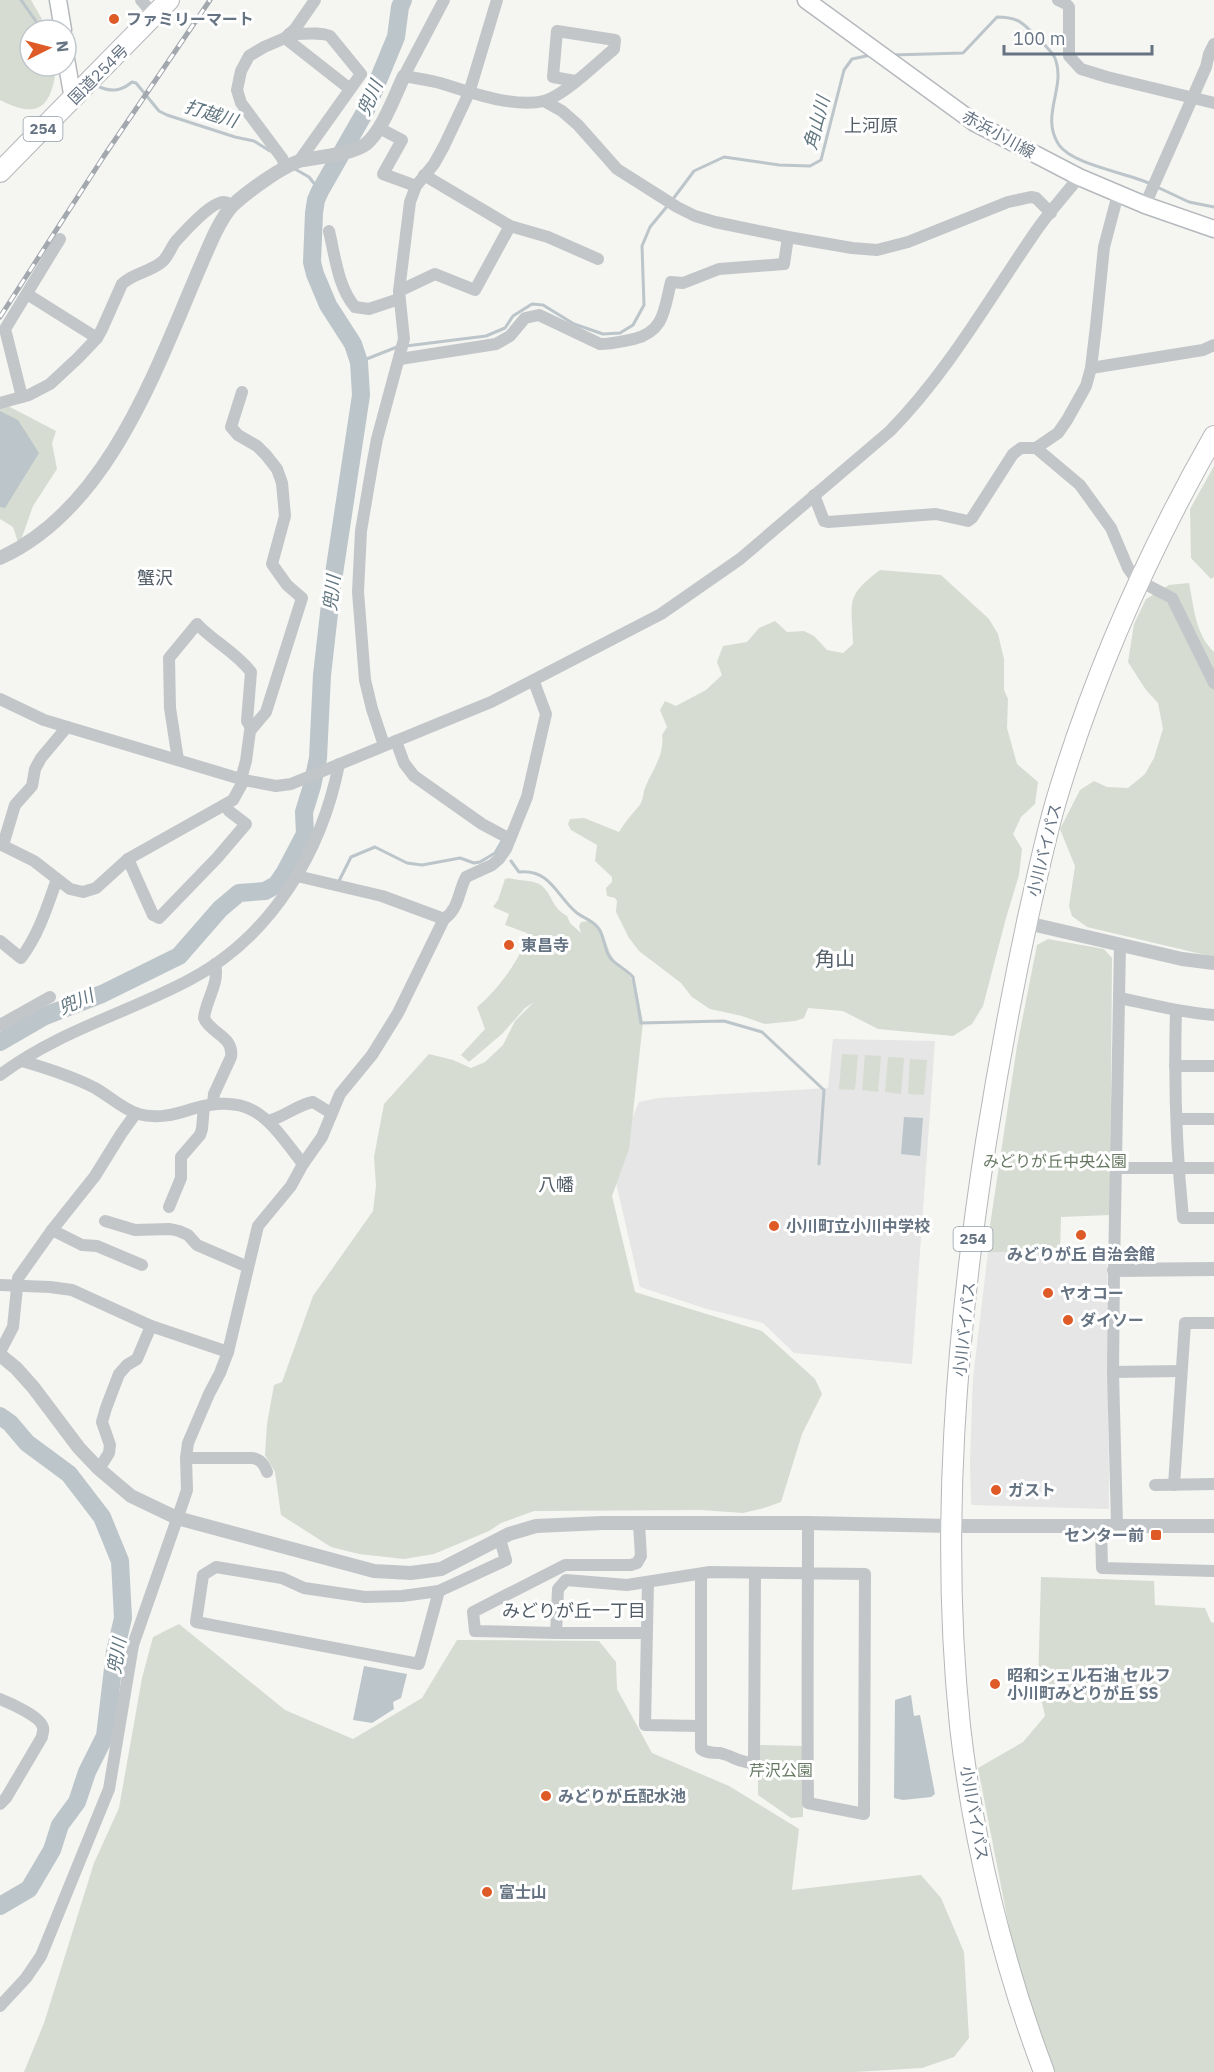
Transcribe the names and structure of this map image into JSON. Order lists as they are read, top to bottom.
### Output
{
  "streets": {
    "highway": ["国道254号", "254", "小川バイパス"],
    "main road": ["赤浜小川線"]
  },
  "districts": [
    "上河原",
    "蟹沢",
    "角山",
    "八幡",
    "みどりが丘一丁目"
  ],
  "water": ["兜川", "打越川", "角山川"],
  "parks": ["みどりが丘中央公園", "芹沢公園"],
  "places": {
    "other": [
      "ファミリーマート",
      "東昌寺",
      "小川町立小川中学校",
      "みどりが丘 自治会館",
      "ヤオコー",
      "ダイソー",
      "ガスト",
      "昭和シェル石油 セルフ 小川町みどりが丘 SS",
      "みどりが丘配水池",
      "富士山"
    ],
    "transit": ["センター前"]
  },
  "scale_bar": "100 m",
  "north": "right"
}
